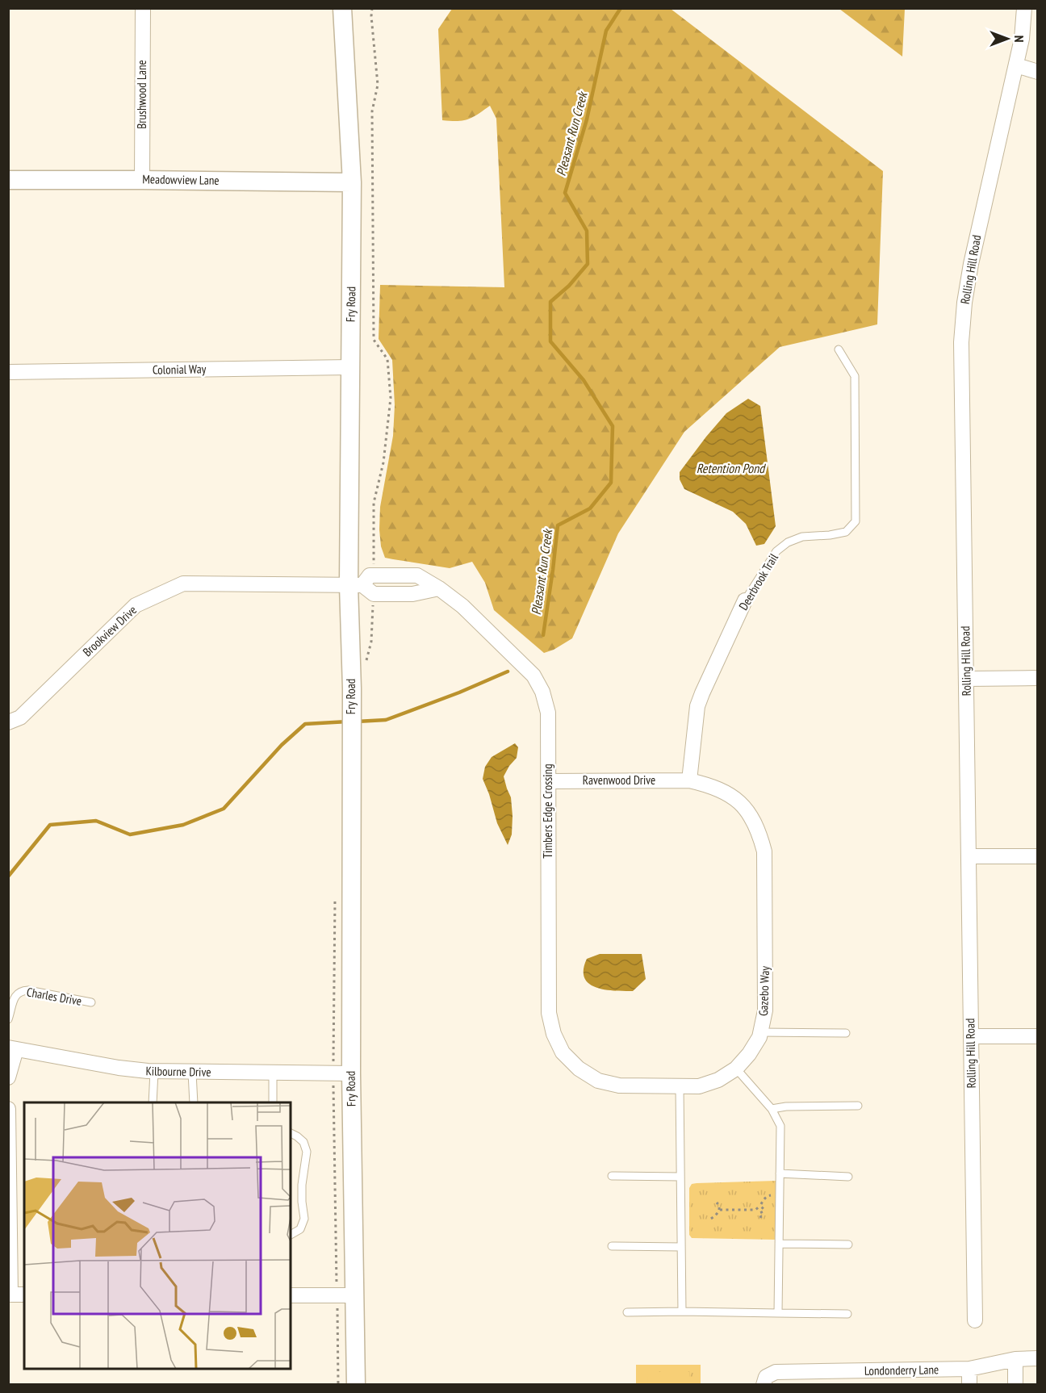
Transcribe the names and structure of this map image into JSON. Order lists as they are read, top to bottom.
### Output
{
  "streets": {
    "street": [
      "Brushwood Lane",
      "Meadowview Lane",
      "Rolling Hill Road",
      "Fry Road",
      "Colonial Way",
      "Deerbrook Trail",
      "Brookview Drive",
      "Ravenwood Drive",
      "Timbers Edge Crossing",
      "Gazebo Way",
      "Kilbourne Drive",
      "Londonderry Lane"
    ],
    "lane": ["Charles Drive"]
  },
  "crossings": [
    ["Brushwood Lane", "Meadowview Lane"],
    ["Meadowview Lane", "Fry Road"],
    ["Fry Road", "Colonial Way"],
    ["Fry Road", "Brookview Drive"],
    ["Fry Road", "Kilbourne Drive"],
    ["Deerbrook Trail", "Ravenwood Drive"],
    ["Deerbrook Trail", "Gazebo Way"],
    ["Ravenwood Drive", "Timbers Edge Crossing"],
    ["Ravenwood Drive", "Gazebo Way"],
    ["Timbers Edge Crossing", "Gazebo Way"]
  ],
  "water": ["Pleasant Run Creek", "Retention Pond"],
  "north": "right"
}
